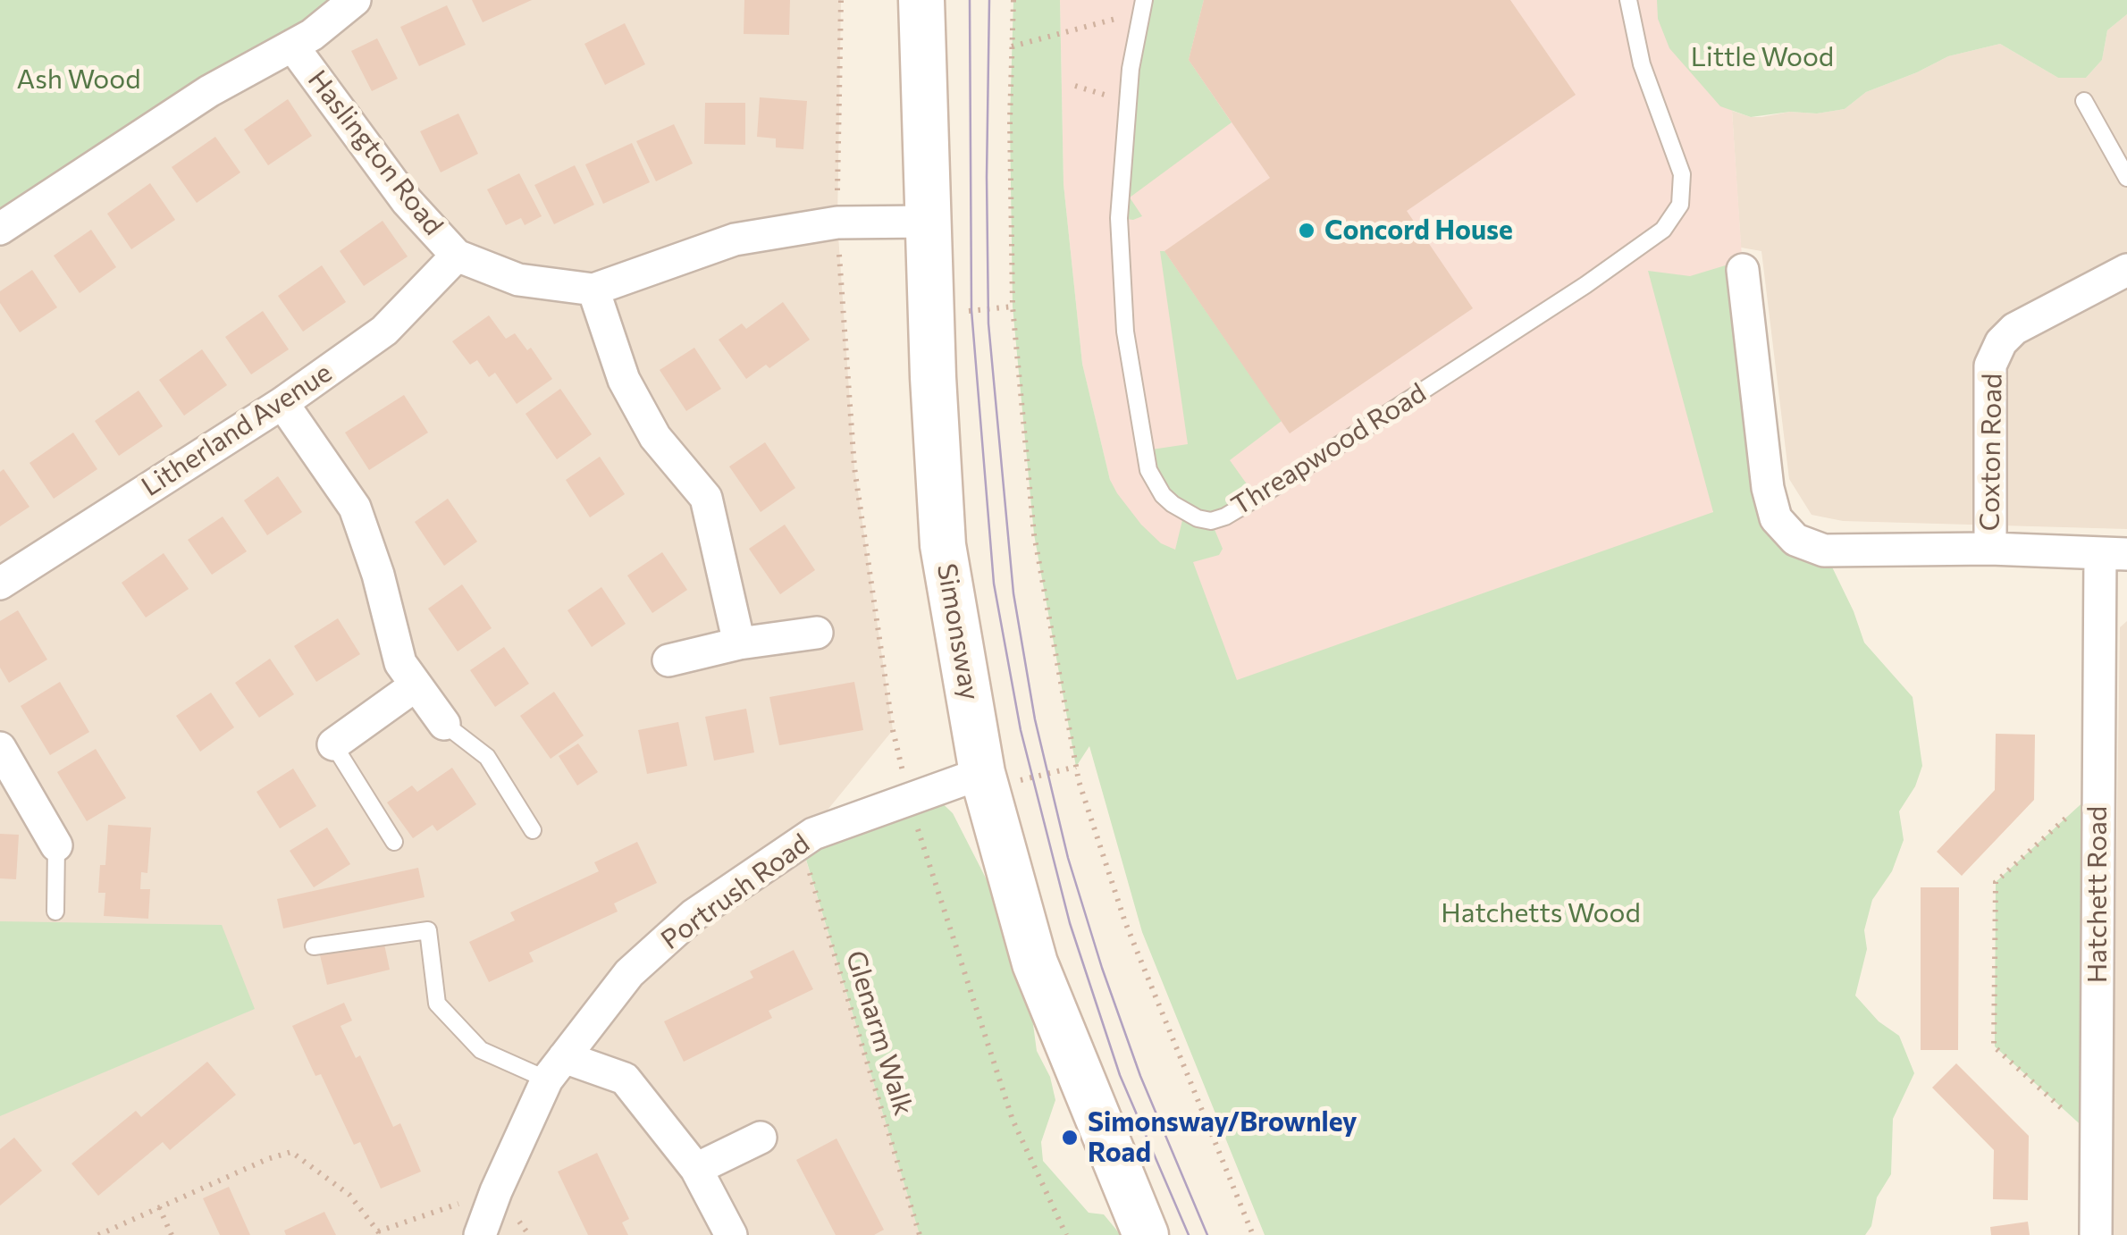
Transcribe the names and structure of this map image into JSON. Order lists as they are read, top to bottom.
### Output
{
  "streets": {
    "street": [
      "Haslington Road",
      "Litherland Avenue",
      "Coxton Road",
      "Simonsway",
      "Portrush Road",
      "Hatchett Road"
    ],
    "lane": ["Threapwood Road"],
    "path": ["Glenarm Walk"]
  },
  "crossings": [
    ["Haslington Road", "Litherland Avenue"],
    ["Haslington Road", "Simonsway"],
    ["Coxton Road", "Hatchett Road"],
    ["Simonsway", "Portrush Road"],
    ["Portrush Road", "Glenarm Walk"]
  ],
  "parks": ["Little Wood", "Ash Wood", "Hatchetts Wood"],
  "places": ["Concord House", "Simonsway/Brownley Road"]
}
